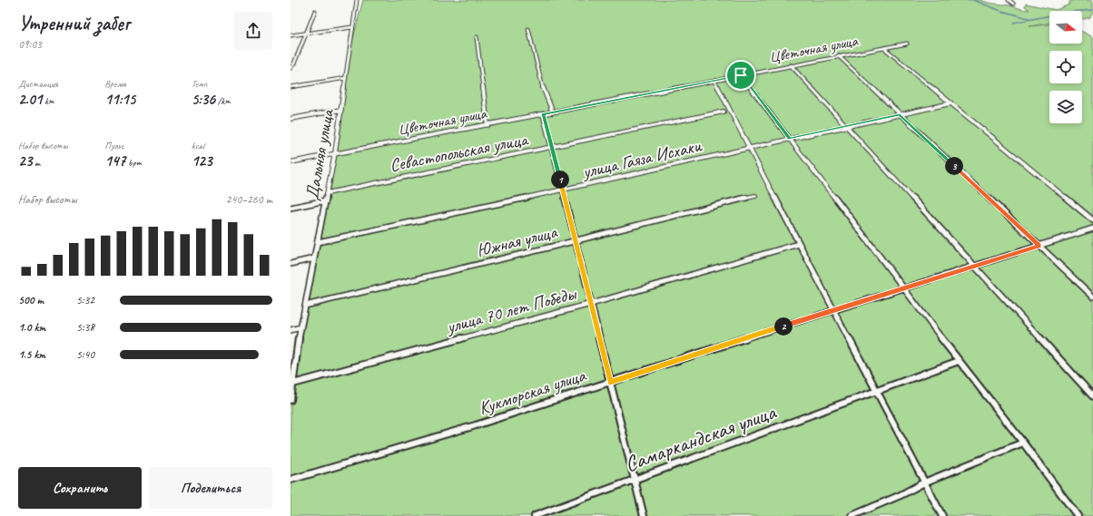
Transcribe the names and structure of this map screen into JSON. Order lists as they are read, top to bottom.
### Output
{
  "streets": {
    "street": [
      "Цветочная улица",
      "Севастопольская улица",
      "Дальняя улица",
      "улица Гаяза Исхаки",
      "Южная улица",
      "улица 70 лет Победы",
      "Кукморская улица",
      "Самаркандская улица"
    ]
  },
  "crossings": [
    ["Цветочная улица", "Дальняя улица"],
    ["Севастопольская улица", "Дальняя улица"],
    ["Дальняя улица", "улица Гаяза Исхаки"],
    ["Дальняя улица", "Южная улица"],
    ["Дальняя улица", "улица 70 лет Победы"]
  ],
  "north": "right",
  "page": {
    "heading": ["Утренний забег", "09:03"],
    "stats": [
      ["Дистанция", "2.01 km"],
      ["Время", "11:15"],
      ["Темп", "5:36 /km"],
      ["Набор высоты", "23 m"],
      ["Пульс", "147 bpm"],
      ["kcal", "123"]
    ],
    "pins": ["3", "1", "2"],
    "chart": ["Набор высоты", "240–260 m"],
    "list": [
      {
        "name": "500 m",
        "note": "5:32"
      },
      {
        "name": "1.0 km",
        "note": "5:38"
      },
      {
        "name": "1.5 km",
        "note": "5:40"
      }
    ],
    "buttons": ["Сохранить", "Поделиться"]
  }
}
